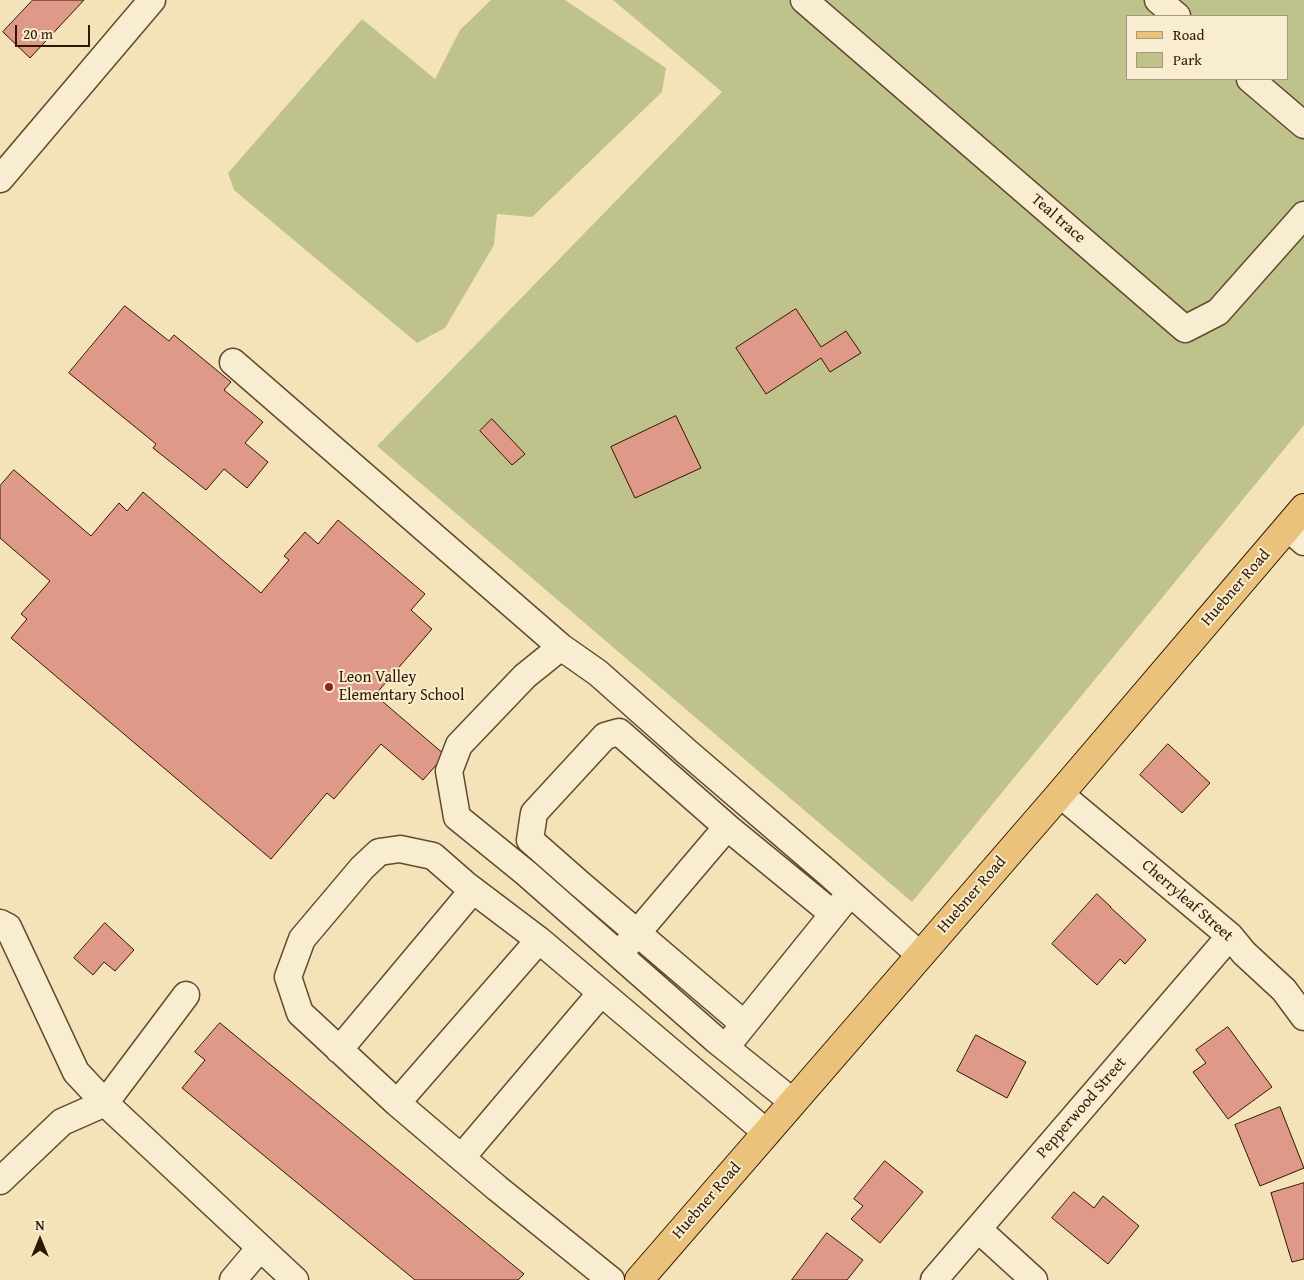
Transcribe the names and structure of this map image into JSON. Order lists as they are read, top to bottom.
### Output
{
  "streets": {
    "main road": ["Huebner Road"],
    "street": ["Teal trace", "Cherryleaf Street", "Pepperwood Street"]
  },
  "crossings": [
    ["Huebner Road", "Cherryleaf Street"],
    ["Cherryleaf Street", "Pepperwood Street"]
  ],
  "places": ["Leon Valley Elementary School"],
  "legend": ["Road", "Park"],
  "scale_bar": "20 m",
  "north": "top"
}
